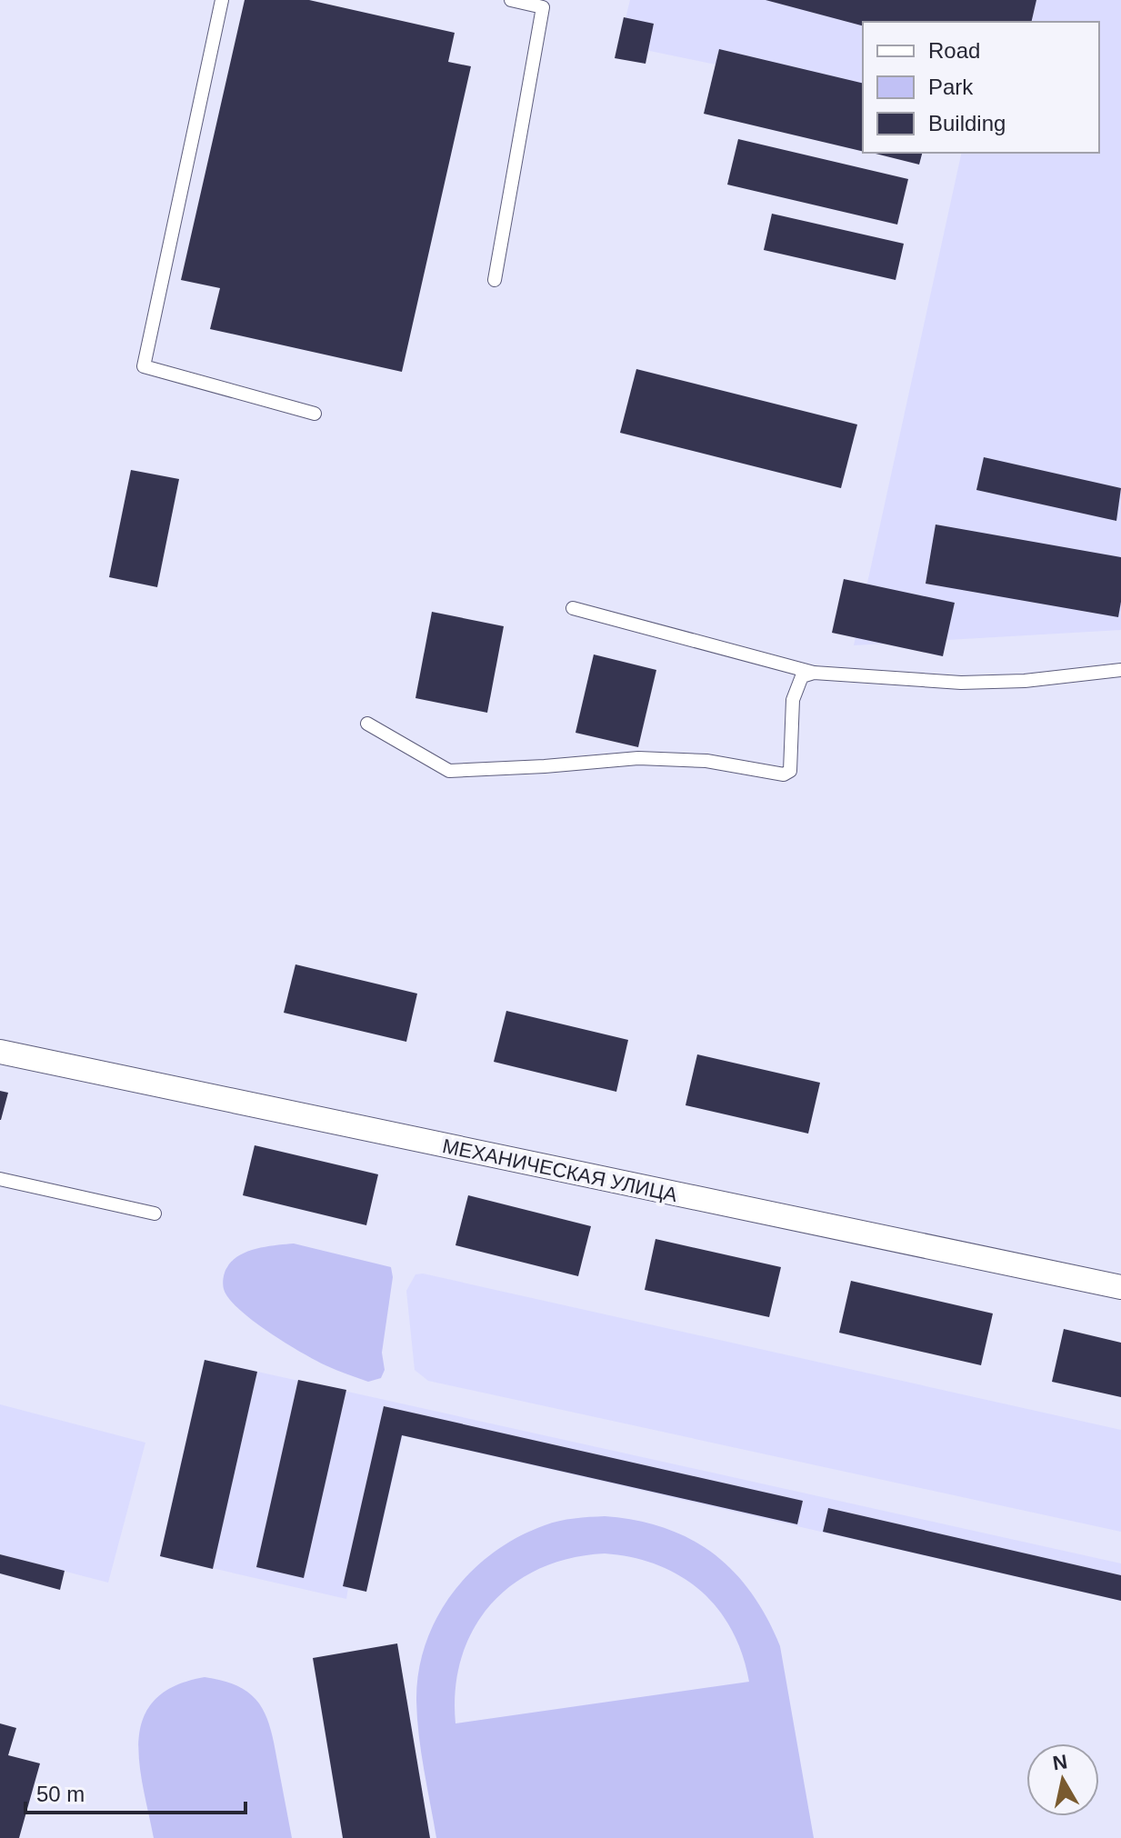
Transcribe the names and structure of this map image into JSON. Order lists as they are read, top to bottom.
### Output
{
  "streets": {
    "street": ["МЕХАНИЧЕСКАЯ УЛИЦА"]
  },
  "legend": ["Road", "Park", "Building"],
  "scale_bar": "50 m",
  "north": "top"
}
